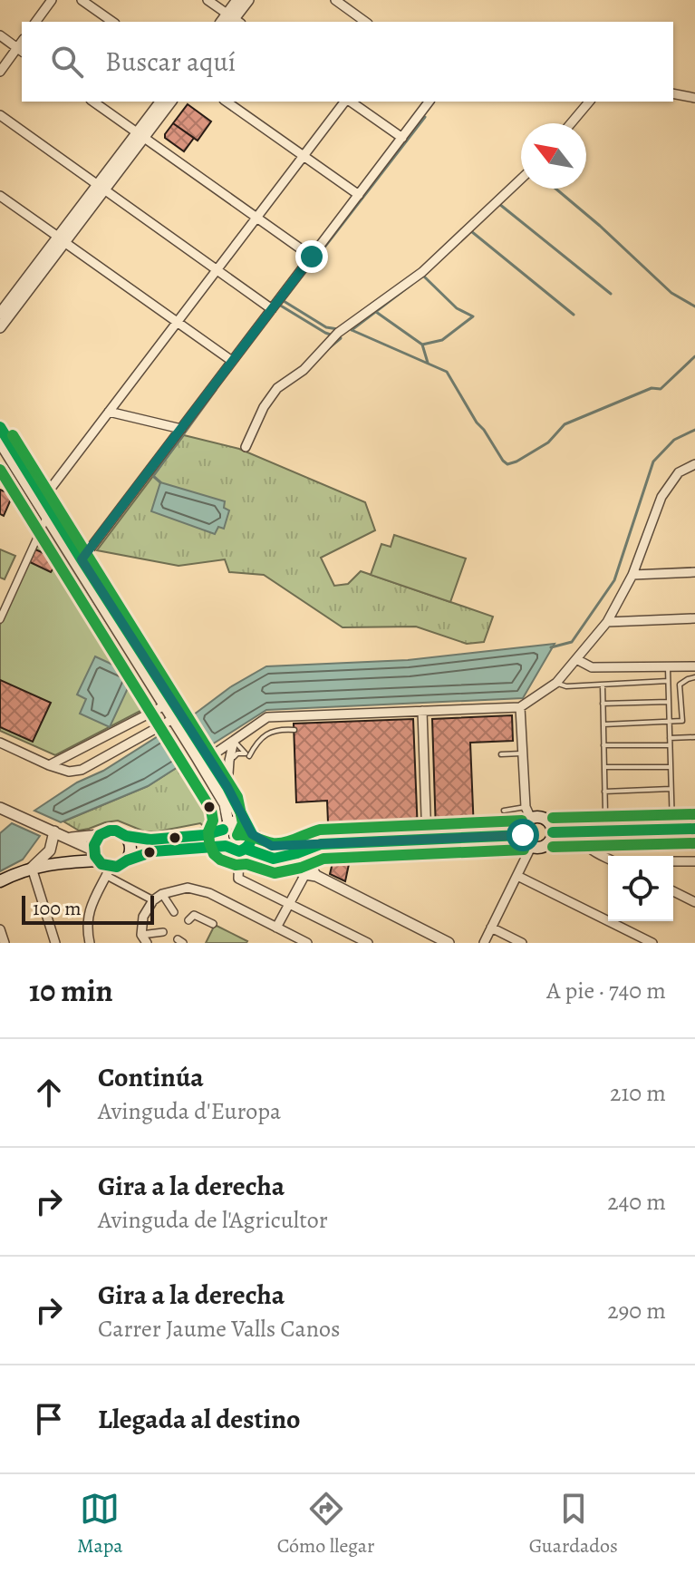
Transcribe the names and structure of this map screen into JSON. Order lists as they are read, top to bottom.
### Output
{
  "scale_bar": "100 m",
  "north": "top left",
  "page": {
    "search": "Buscar aquí",
    "scale": "100 m",
    "heading": ["10 min", "A pie · 740 m"],
    "list": [
      ["Continúa", "Avinguda d'Europa", "210 m"],
      ["Gira a la derecha", "Avinguda de l'Agricultor", "240 m"],
      ["Gira a la derecha", "Carrer Jaume Valls Canos", "290 m"],
      "Llegada al destino"
    ],
    "nav": ["Mapa", "Cómo llegar", "Guardados"]
  }
}
